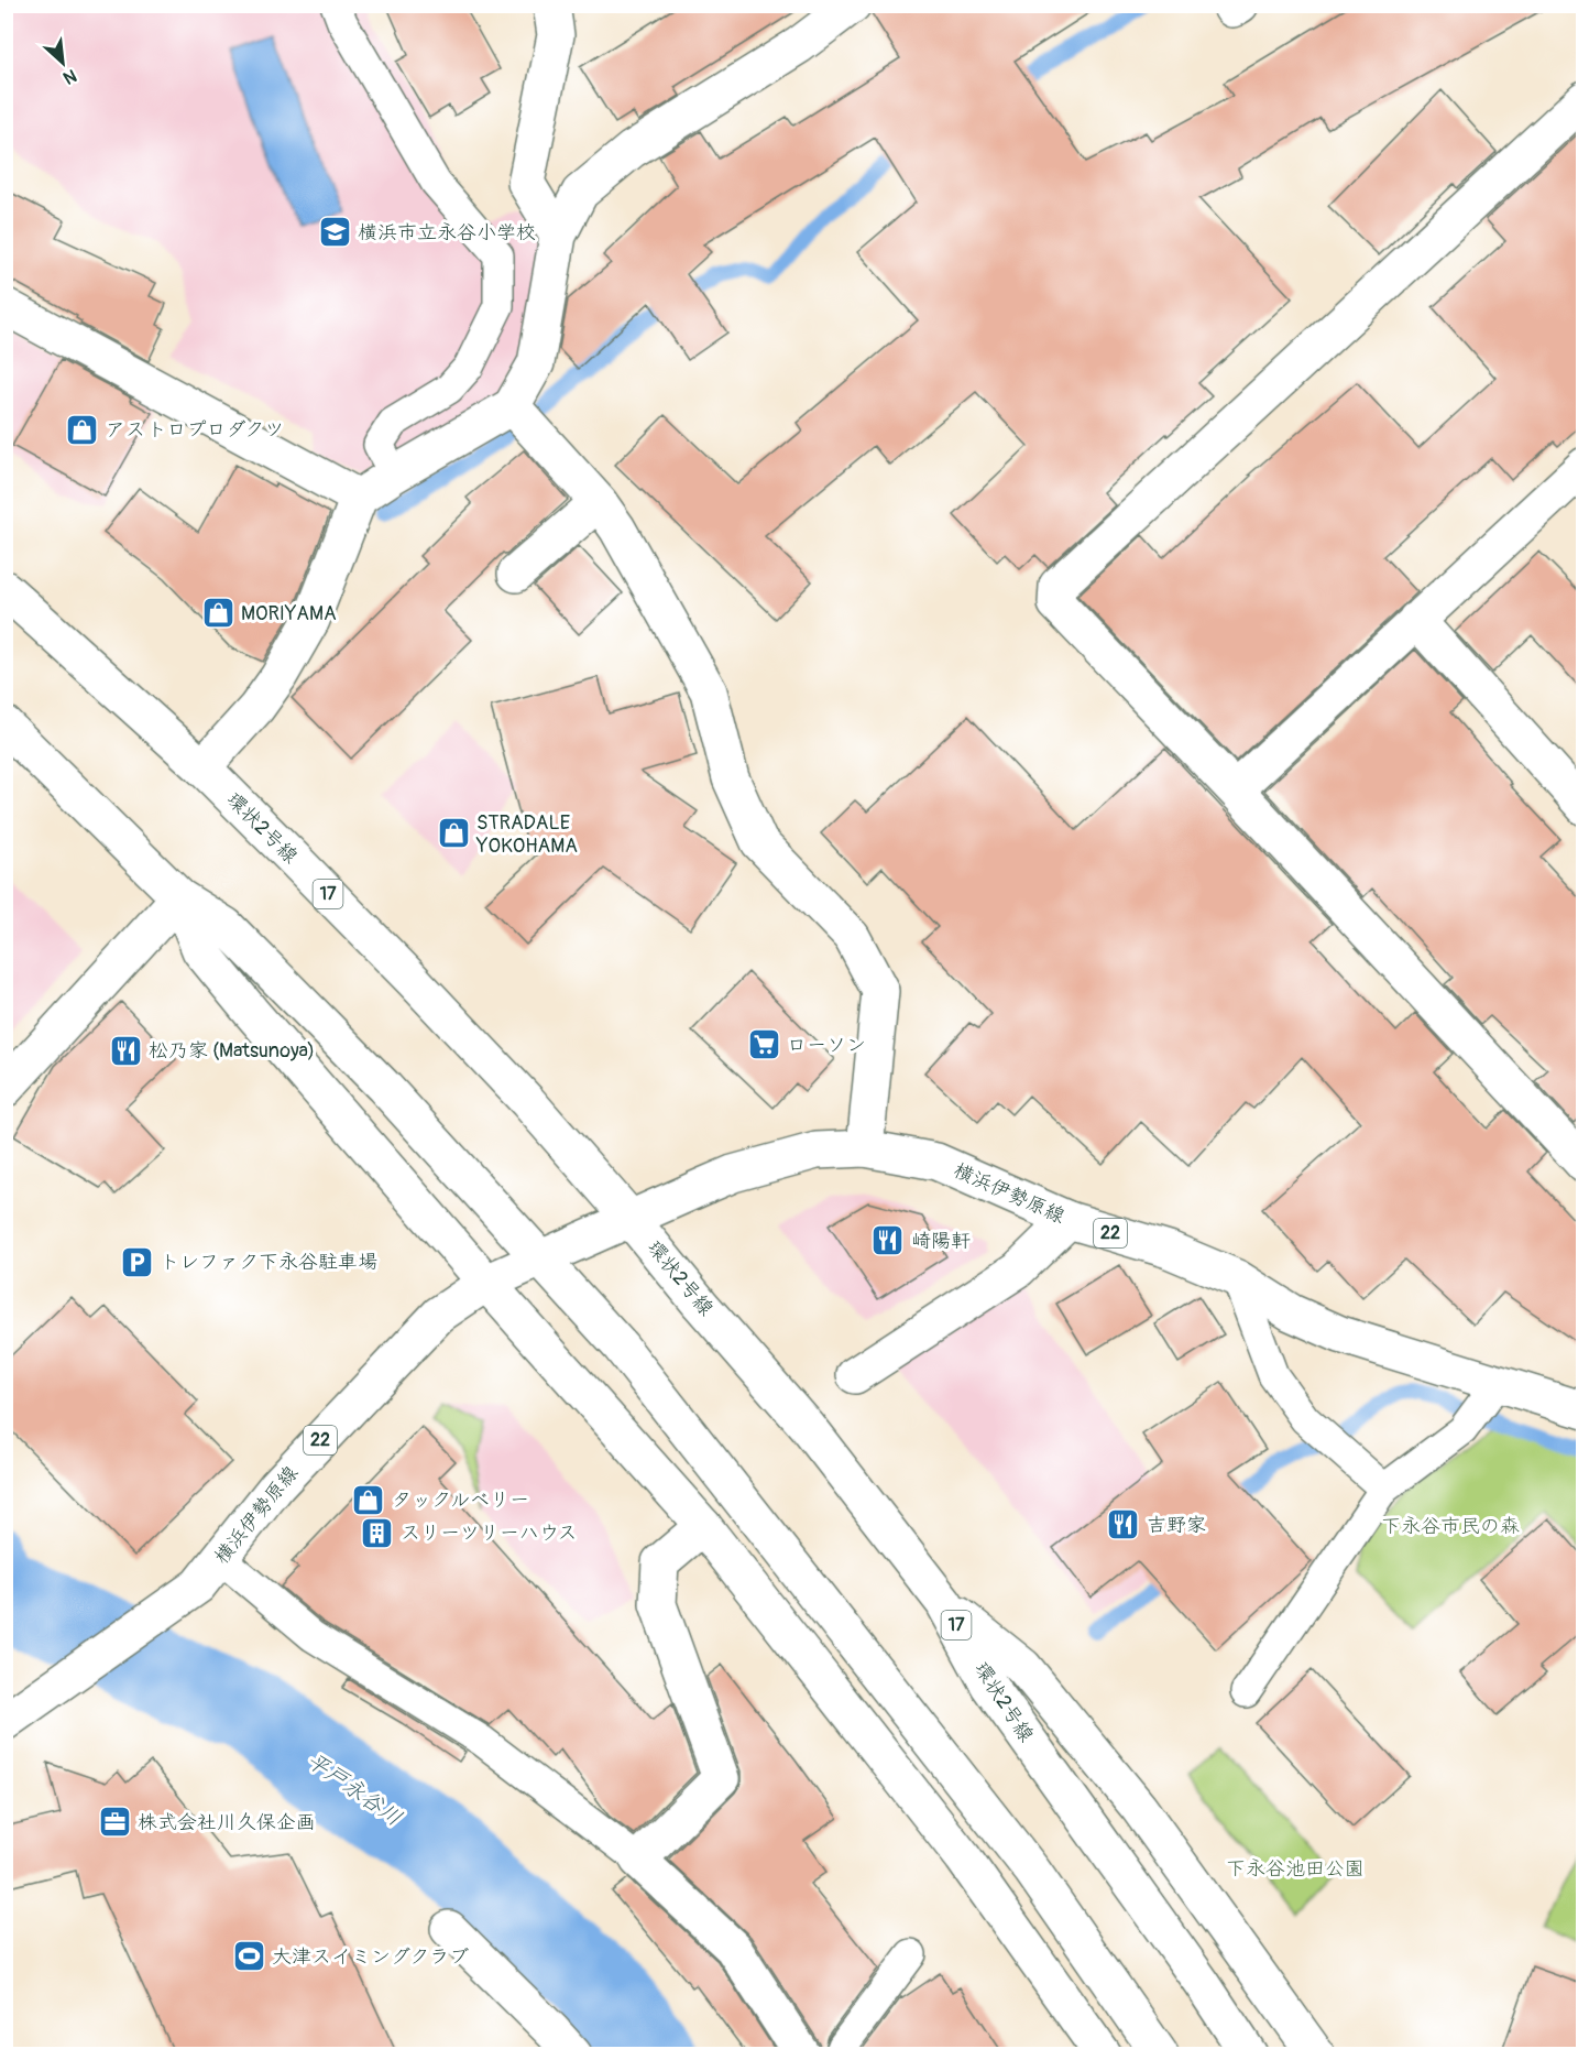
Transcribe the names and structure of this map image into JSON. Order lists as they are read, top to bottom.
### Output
{
  "streets": {
    "main road": [
      "環状2号線",
      "17",
      "横浜伊勢原線",
      "22"
    ]
  },
  "crossings": [
    ["環状2号線", "横浜伊勢原線"],
    ["横浜伊勢原線", "22"]
  ],
  "water": ["平戸永谷川"],
  "parks": ["下永谷市民の森", "下永谷池田公園"],
  "places": {
    "school or university": ["横浜市立永谷小学校"],
    "shop": [
      "アストロプロダクツ",
      "MORIYAMA",
      "STRADALE YOKOHAMA",
      "タックルベリー"
    ],
    "supermarket": ["ローソン"],
    "restaurant": ["松乃家 (Matsunoya)", "崎陽軒", "吉野家"],
    "parking": ["トレファク下永谷駐車場"],
    "building": ["スリーツリーハウス"],
    "office": ["株式会社川久保企画"],
    "sports": ["大津スイミングクラブ"]
  },
  "north": "bottom right"
}
